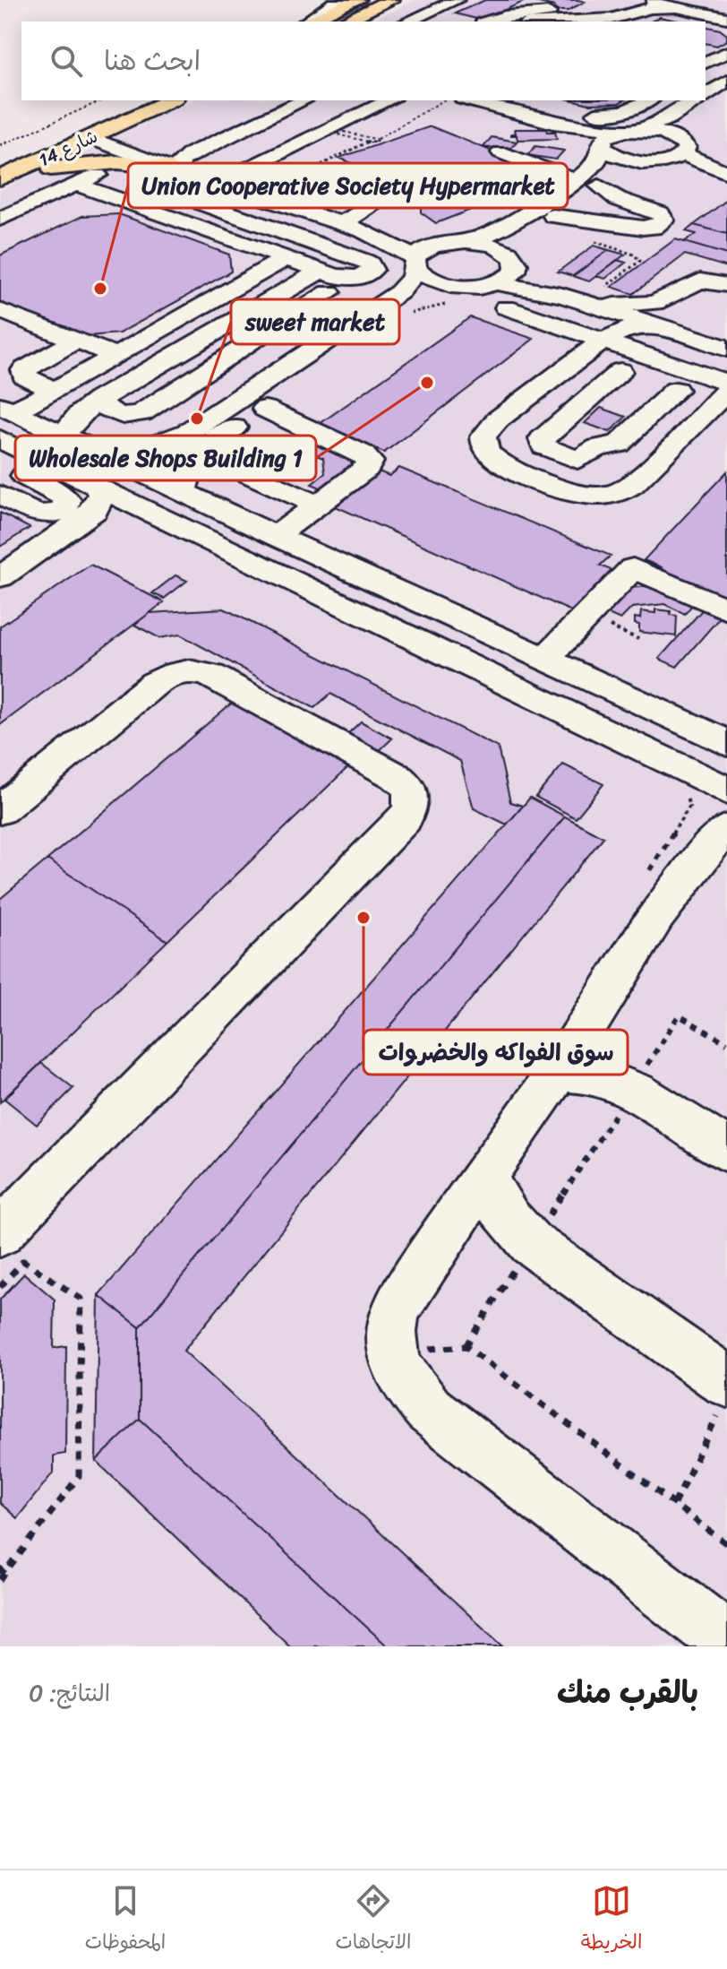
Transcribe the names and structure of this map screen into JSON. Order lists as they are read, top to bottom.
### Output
{
  "streets": {
    "main road": ["شارع 14"]
  },
  "places": [
    "Union Cooperative Society Hypermarket",
    "Wholesale Shops Building 1",
    "sweet market",
    "سوق الفواكه والخضروات"
  ],
  "page": {
    "search": "ابحث هنا",
    "heading": ["بالقرب منك", "النتائج: 0"],
    "nav": ["الخريطة", "الاتجاهات", "المحفوظات"]
  }
}
